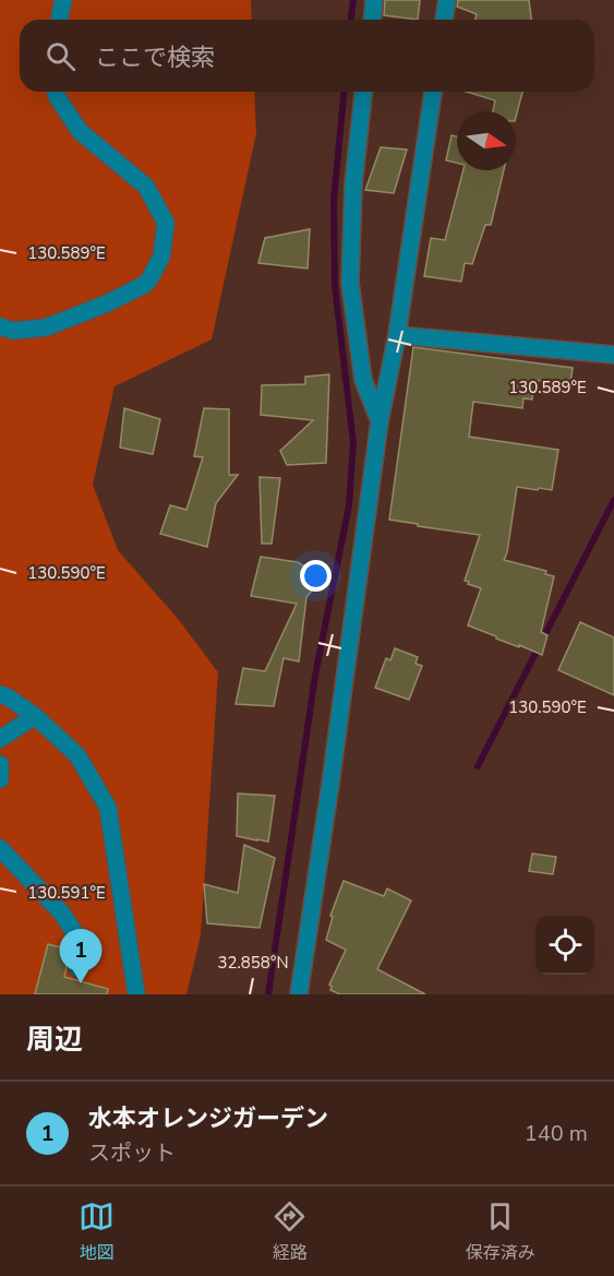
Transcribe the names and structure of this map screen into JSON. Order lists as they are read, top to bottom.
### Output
{
  "north": "right",
  "page": {
    "search": "ここで検索",
    "pins": "1",
    "heading": "周辺",
    "list": [
      {
        "mark": "1",
        "name": "水本オレンジガーデン",
        "note": "スポット",
        "value": "140 m"
      }
    ],
    "nav": ["地図", "経路", "保存済み"]
  },
  "coordinates": [
    "130.589°E",
    "130.590°E",
    "130.591°E",
    "32.858°N"
  ]
}
